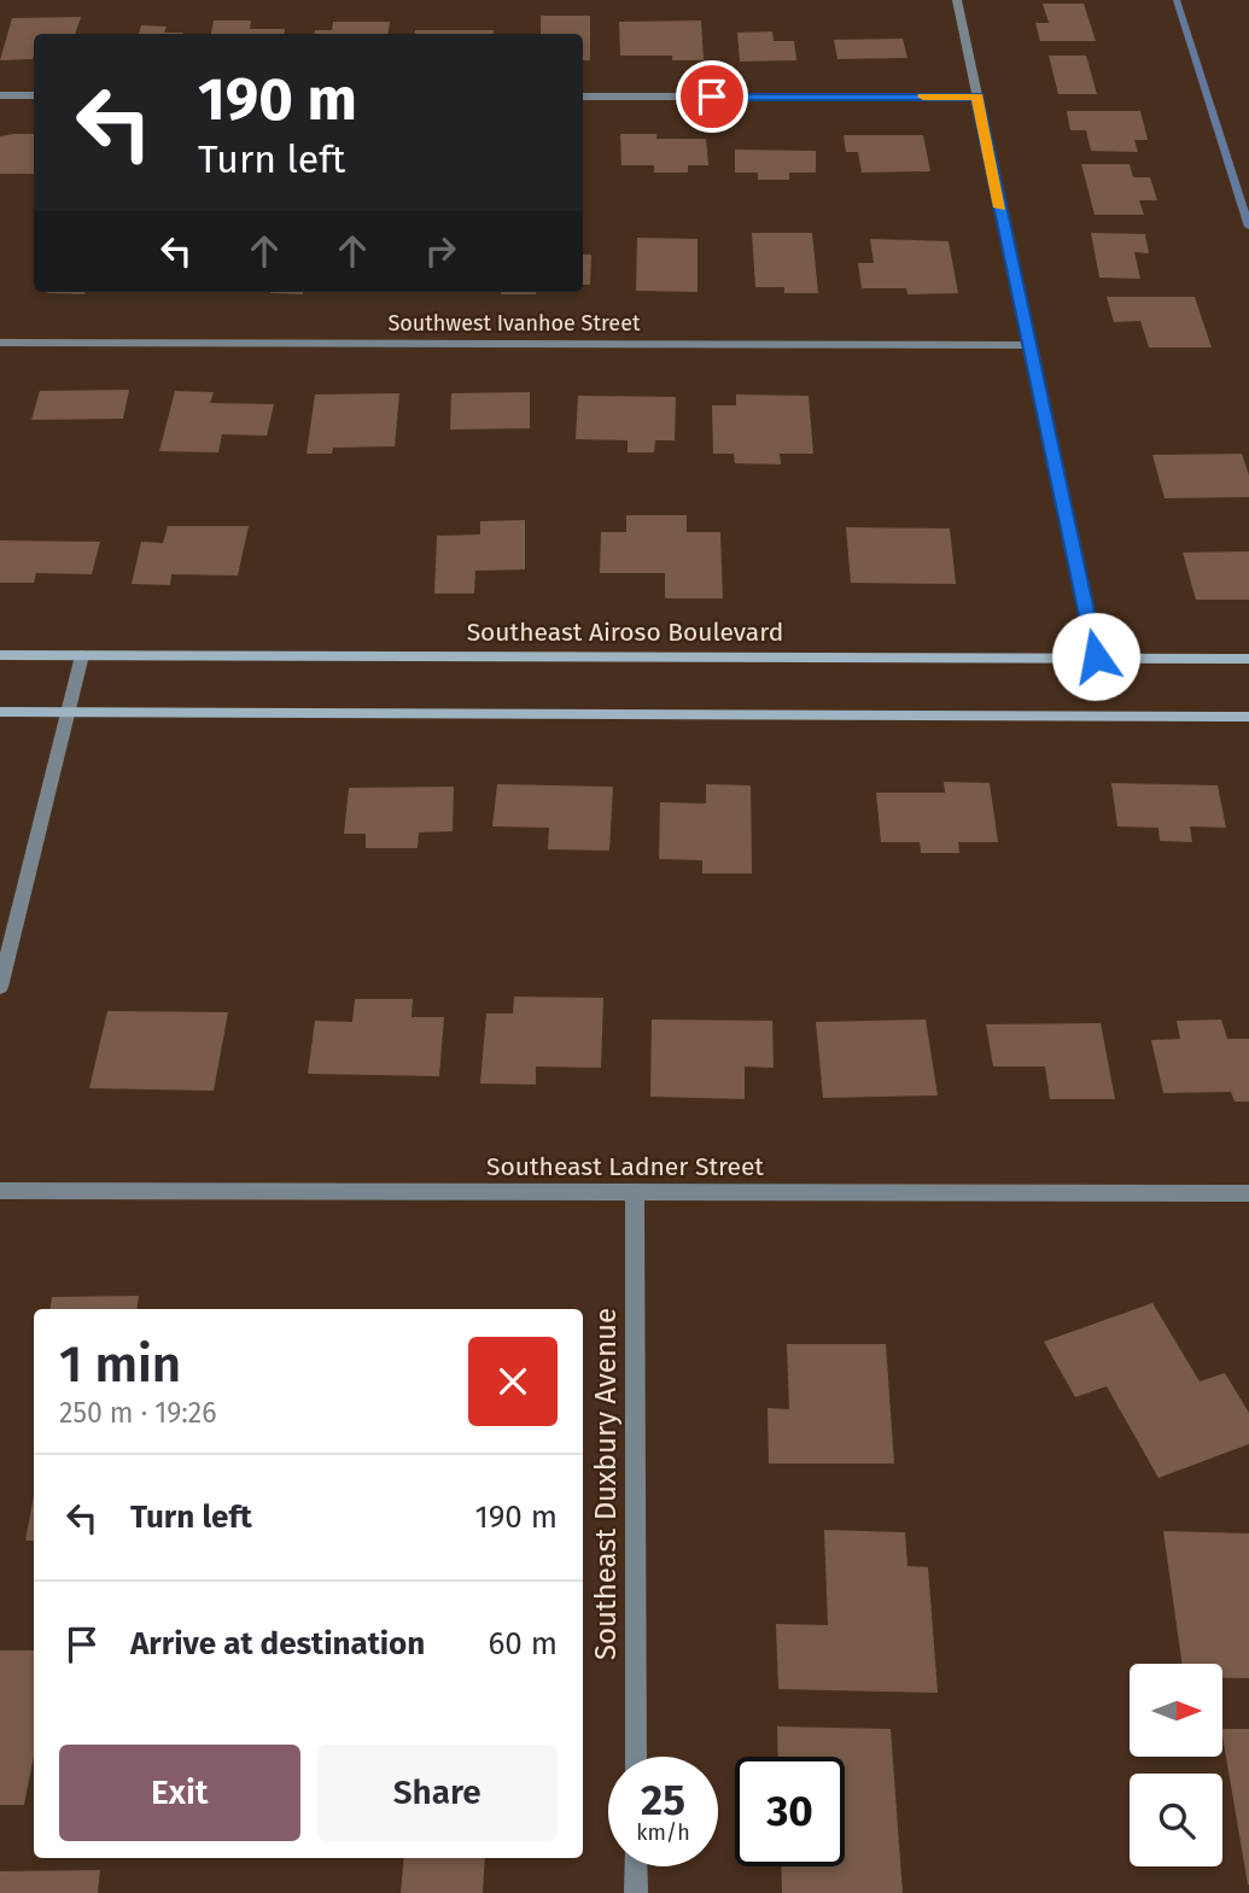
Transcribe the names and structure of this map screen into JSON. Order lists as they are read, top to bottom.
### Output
{
  "streets": {
    "main road": ["Southeast Airoso Boulevard"],
    "street": ["Southwest Ivanhoe Street", "Southeast Ladner Street", "Southeast Duxbury Avenue"]
  },
  "crossings": [
    ["Southeast Ladner Street", "Southeast Duxbury Avenue"]
  ],
  "north": "right",
  "page": {
    "turn": ["190 m", "Turn left"],
    "heading": ["1 min", "250 m · 19:26"],
    "list": [
      {
        "name": "Turn left",
        "value": "190 m"
      },
      {
        "name": "Arrive at destination",
        "value": "60 m"
      }
    ],
    "buttons": ["Exit", "Share"],
    "speed": "25 km/h",
    "limit": "30"
  }
}
